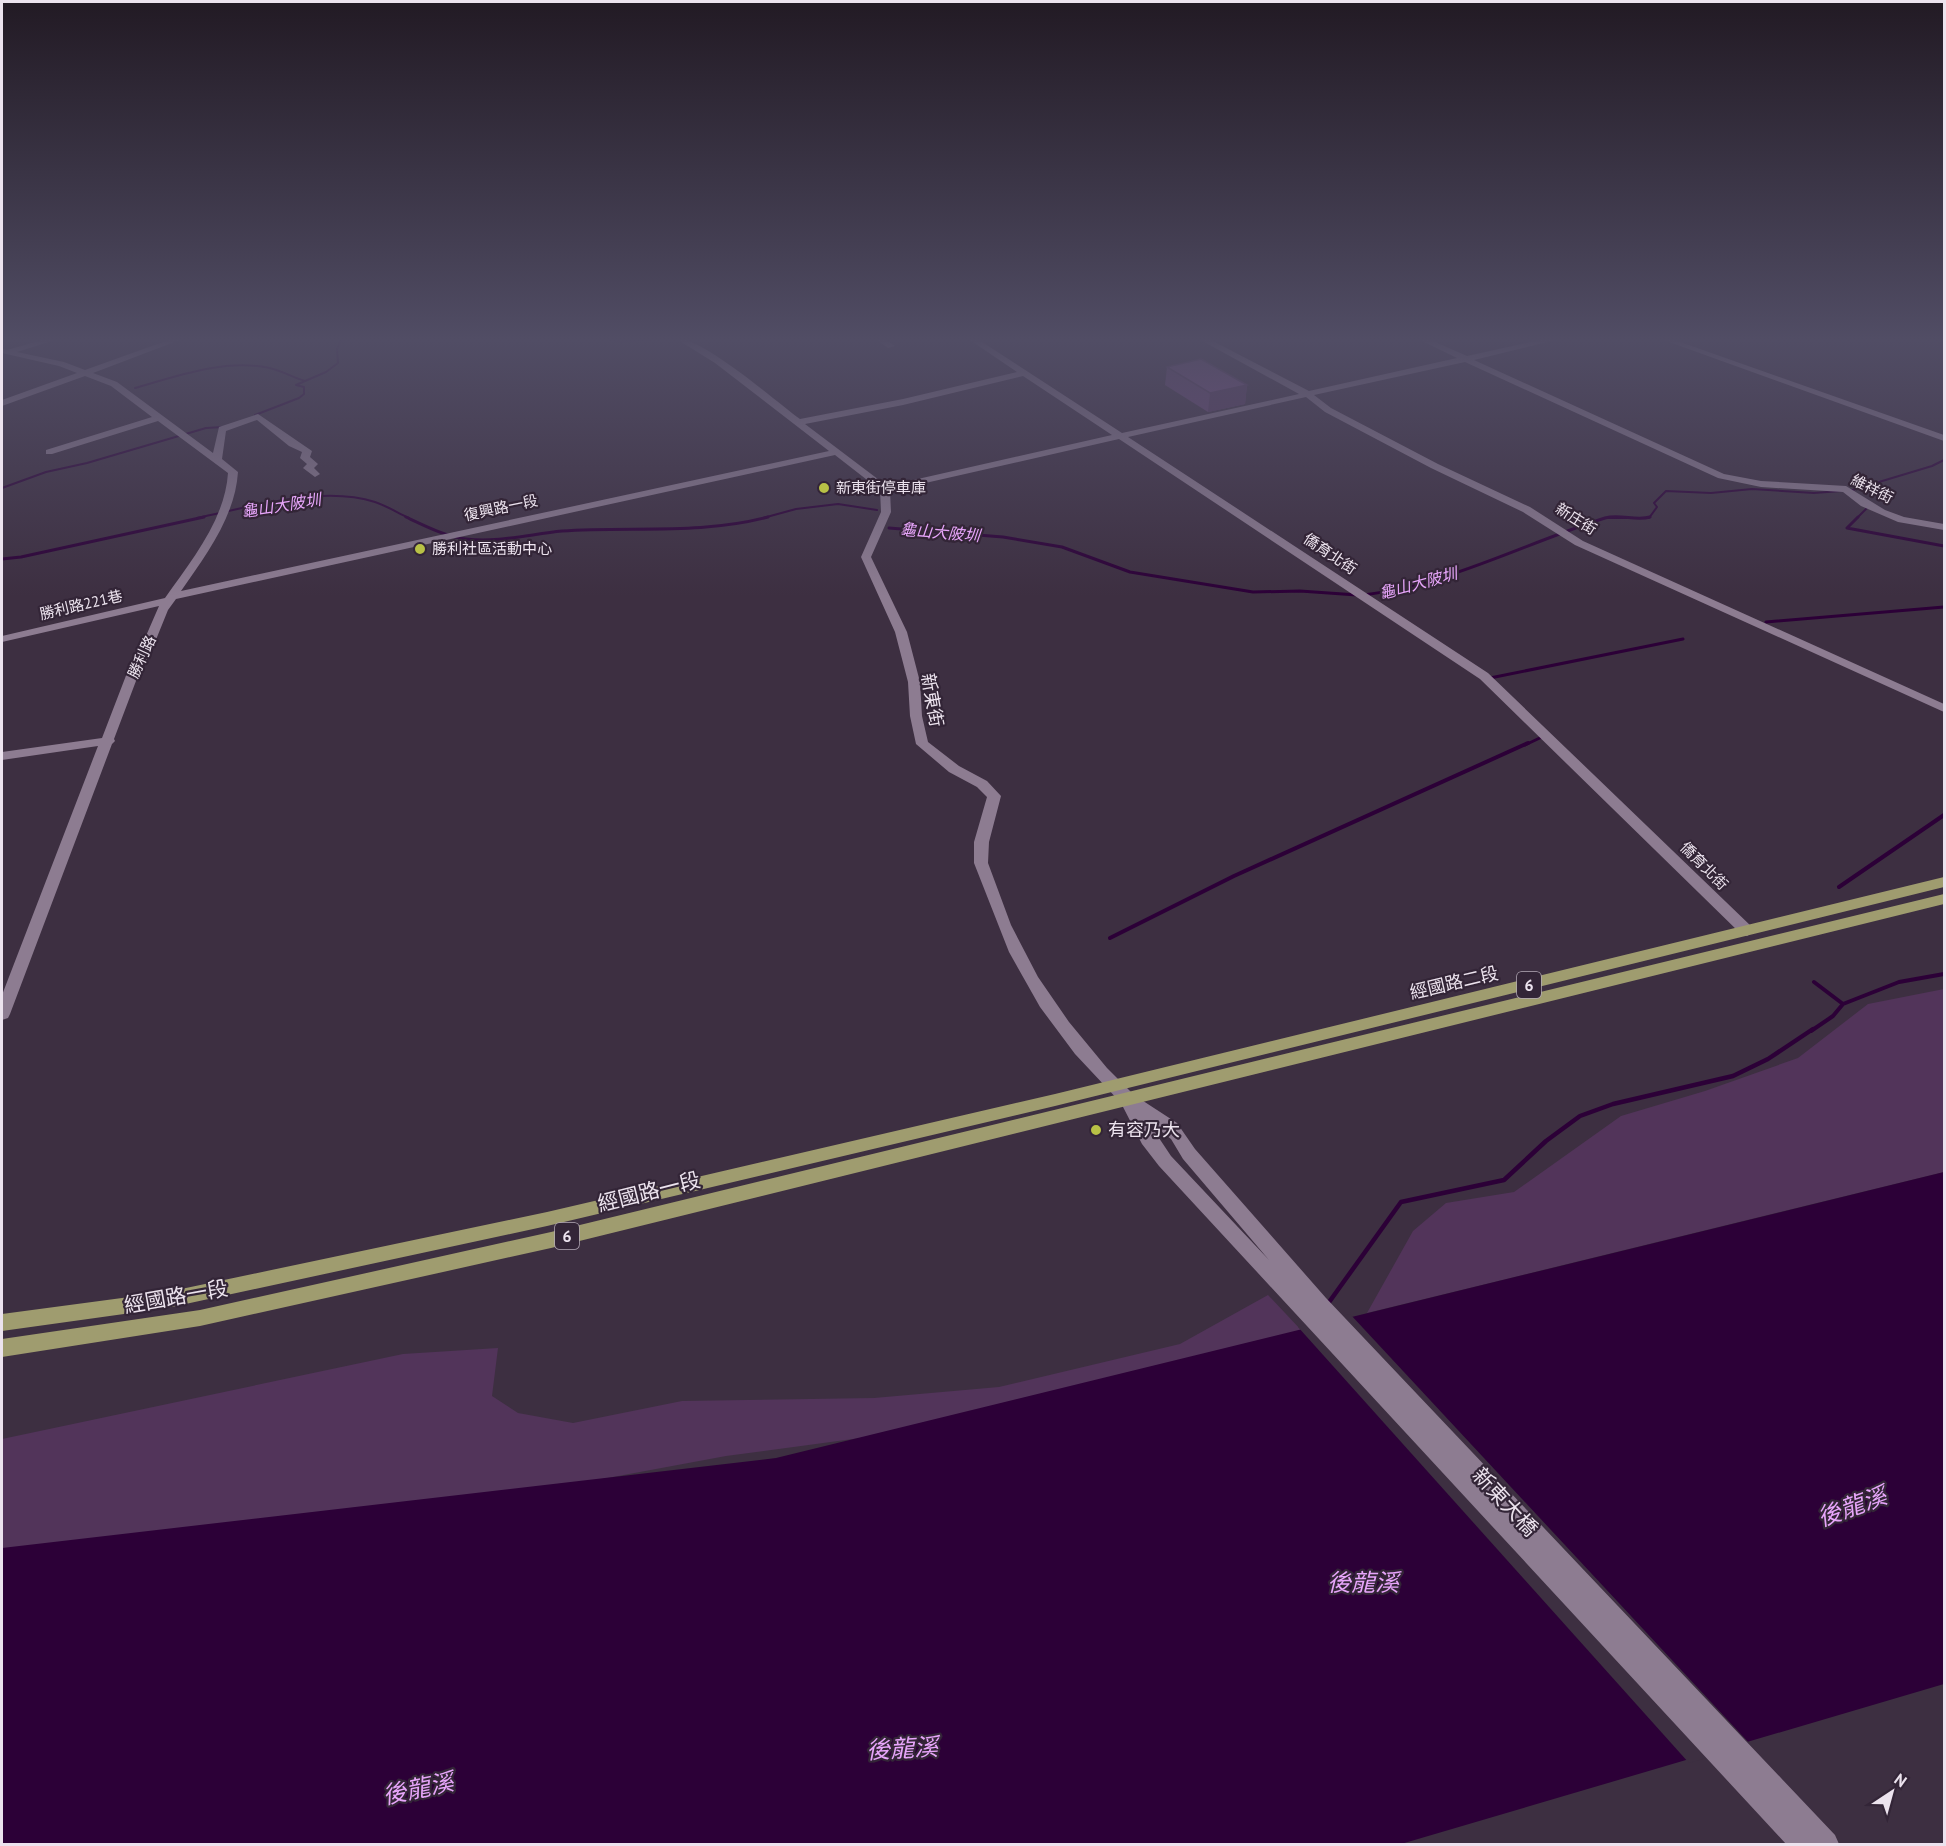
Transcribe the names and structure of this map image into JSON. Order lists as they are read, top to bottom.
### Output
{
  "streets": {
    "main road": ["經國路二段", "6", "經國路一段"],
    "street": [
      "維祥街",
      "復興路一段",
      "新庄街",
      "僑育北街",
      "勝利路221巷",
      "勝利路",
      "新東街",
      "新東大橋"
    ]
  },
  "crossings": [
    ["復興路一段", "勝利路221巷"],
    ["復興路一段", "勝利路"],
    ["僑育北街", "經國路二段"],
    ["勝利路221巷", "勝利路"],
    ["新東街", "經國路二段"],
    ["新東街", "經國路一段"],
    ["新東街", "新東大橋"],
    ["經國路二段", "經國路一段"],
    ["經國路二段", "新東大橋"],
    ["經國路一段", "新東大橋"]
  ],
  "water": ["龜山大陂圳", "後龍溪"],
  "places": ["新東街停車庫", "勝利社區活動中心", "有容乃大"],
  "north": "top right"
}
